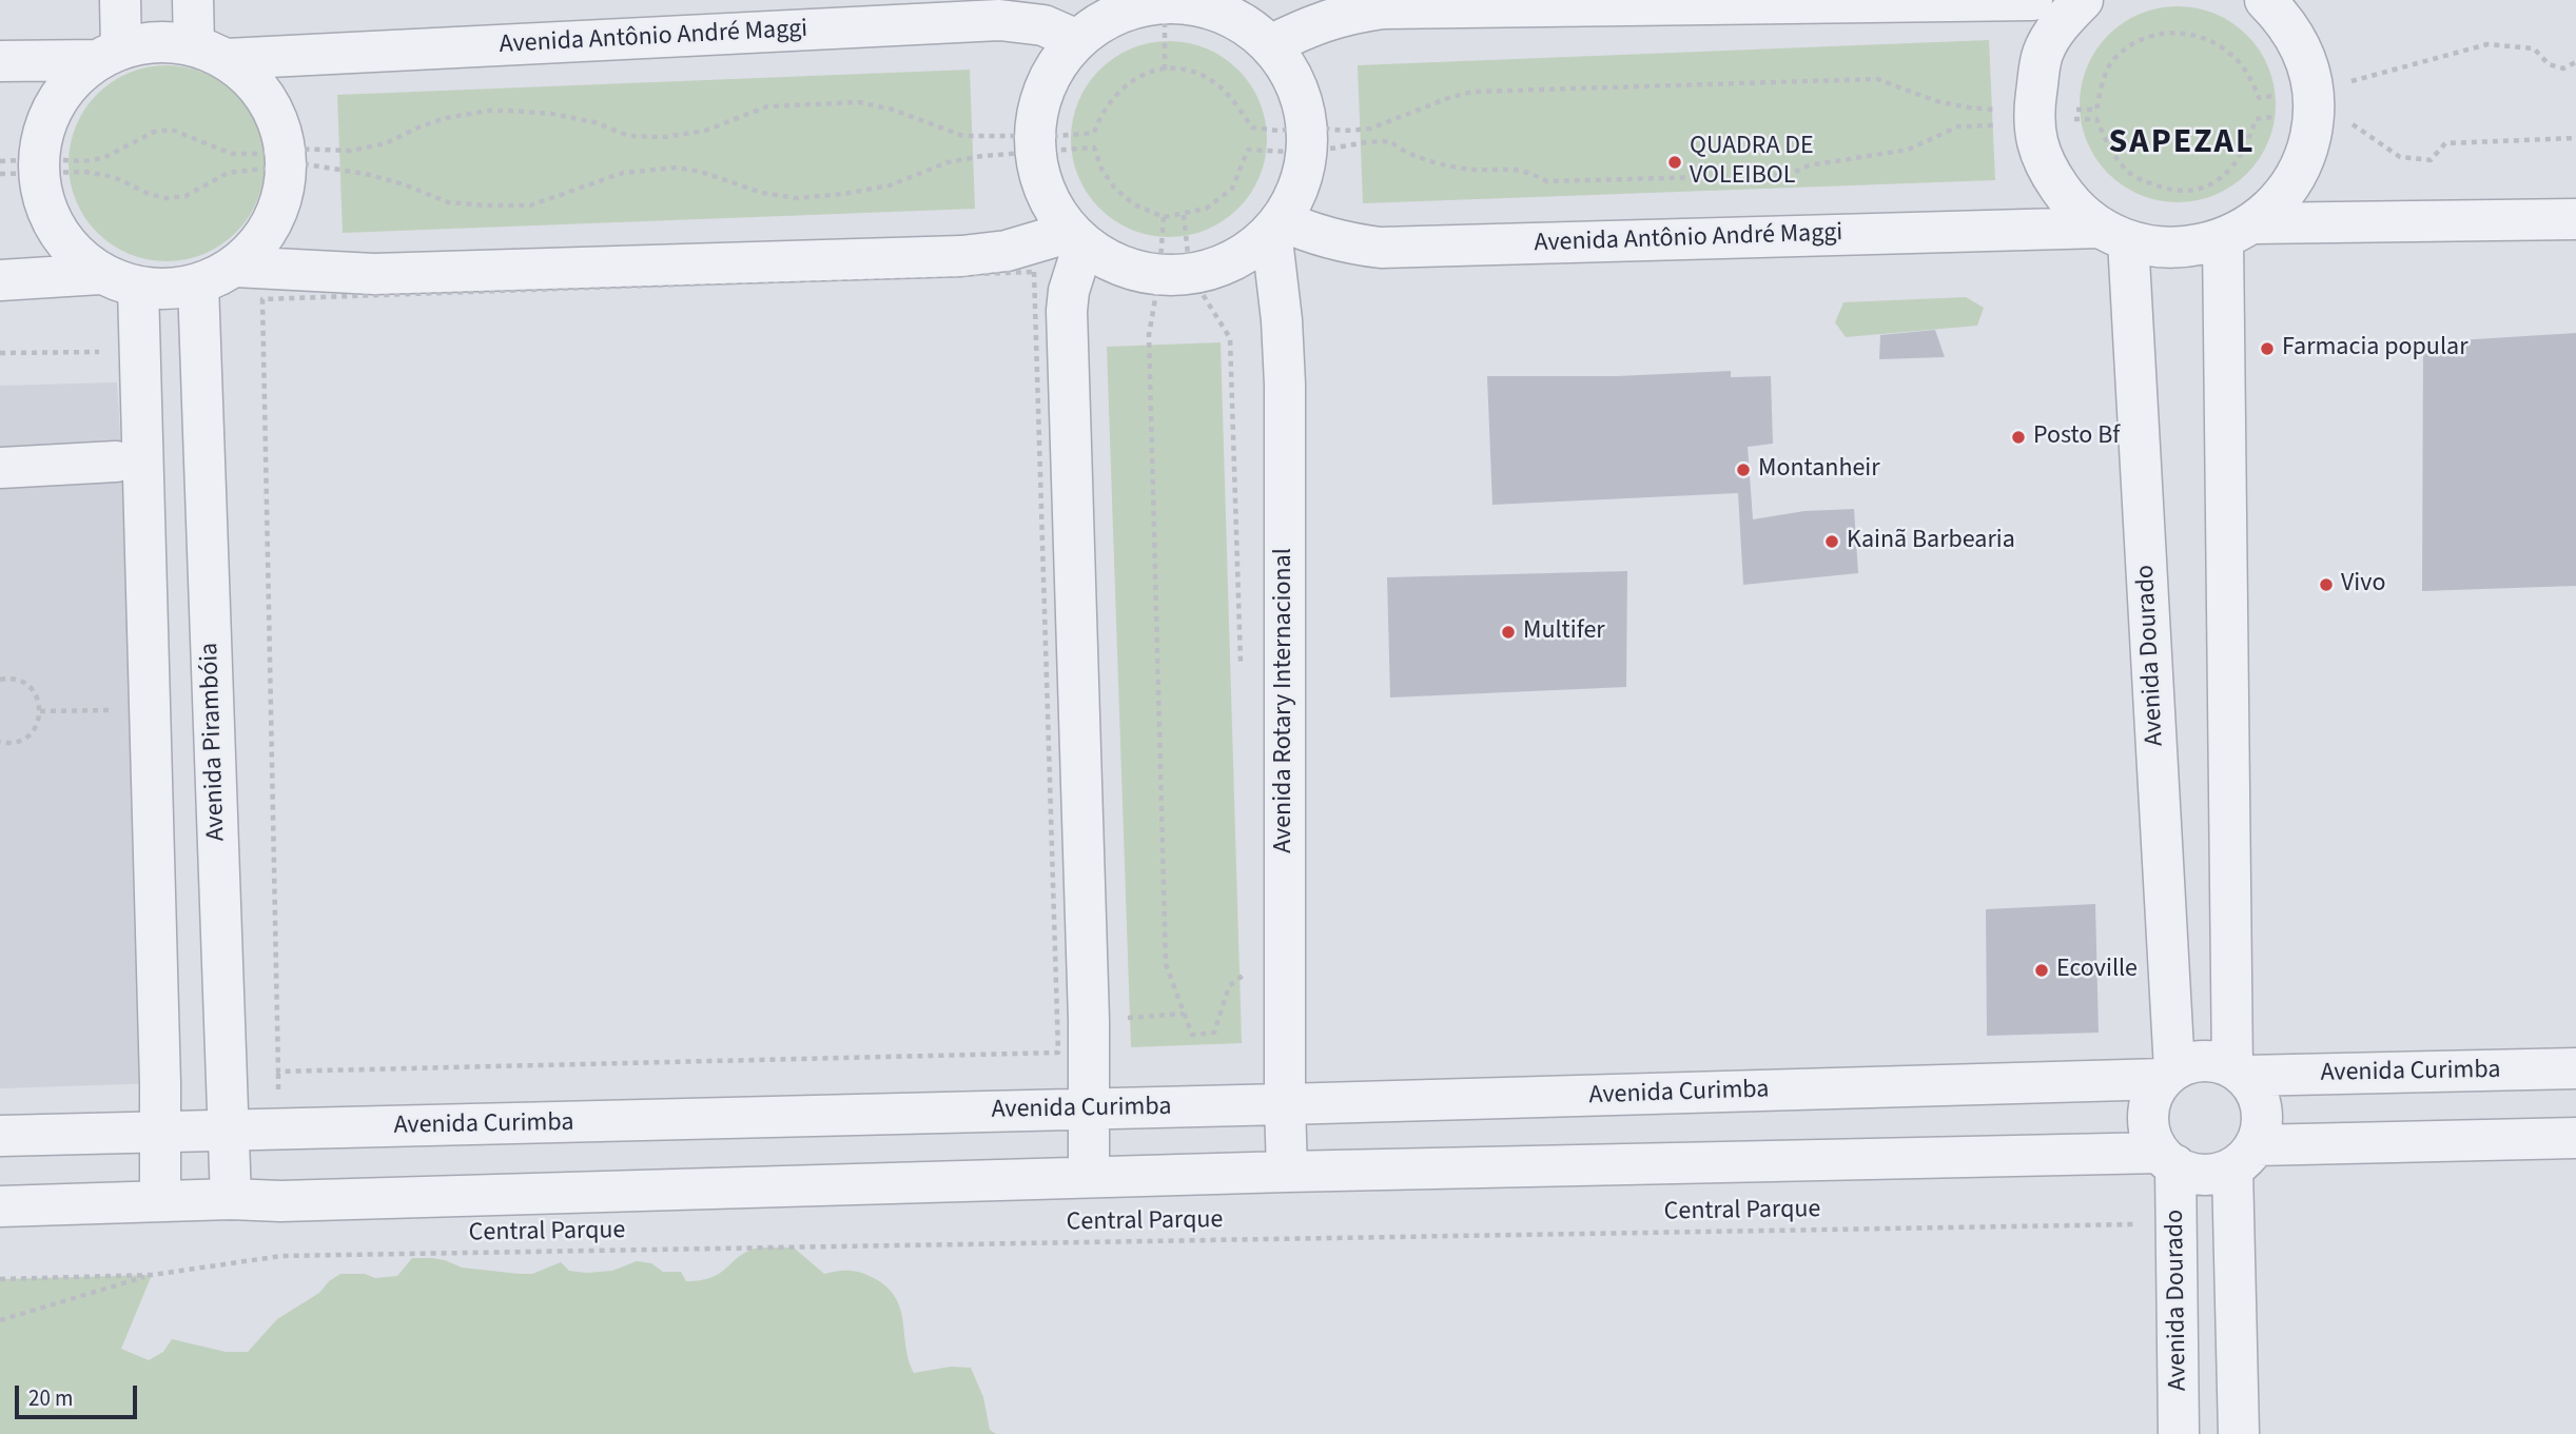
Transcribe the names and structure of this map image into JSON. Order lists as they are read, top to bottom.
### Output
{
  "streets": {
    "street": [
      "Avenida Antônio André Maggi",
      "Avenida Dourado",
      "Avenida Rotary Internacional",
      "Avenida Pirambóia",
      "Avenida Curimba"
    ],
    "path": ["Central Parque"]
  },
  "crossings": [
    ["Avenida Antônio André Maggi", "Avenida Dourado"],
    ["Avenida Antônio André Maggi", "Avenida Rotary Internacional"],
    ["Avenida Antônio André Maggi", "Avenida Pirambóia"],
    ["Avenida Dourado", "Avenida Curimba"],
    ["Avenida Rotary Internacional", "Avenida Curimba"],
    ["Avenida Pirambóia", "Avenida Curimba"]
  ],
  "districts": ["SAPEZAL"],
  "places": [
    "QUADRA DE VOLEIBOL",
    "Farmacia popular",
    "Posto Bf",
    "Montanheir",
    "Kainã Barbearia",
    "Vivo",
    "Multifer",
    "Ecoville"
  ],
  "scale_bar": "20 m"
}
